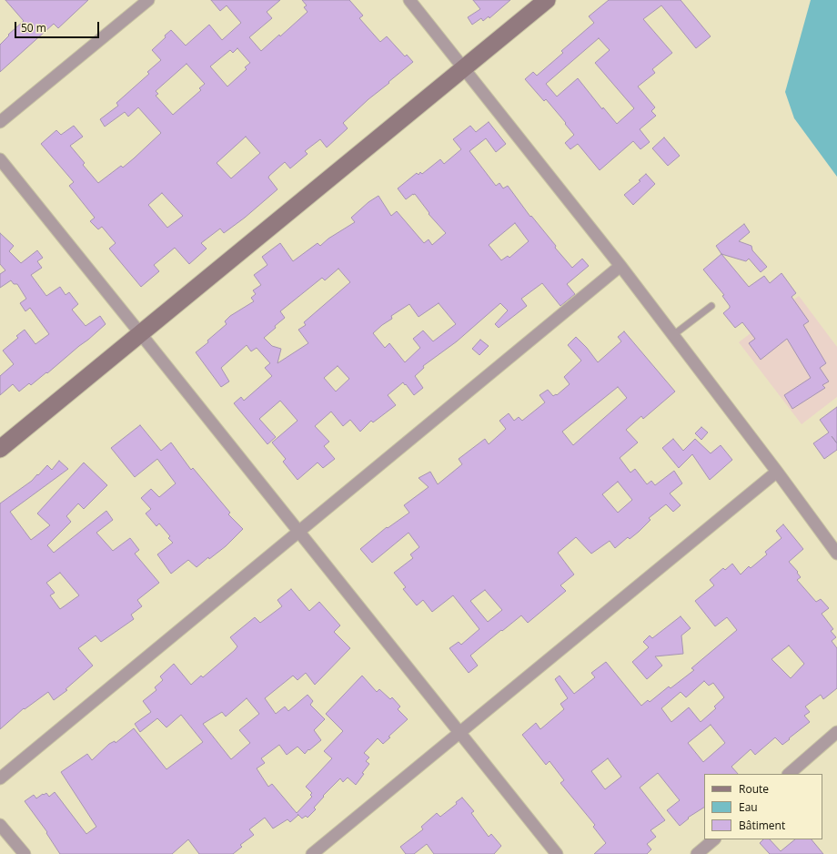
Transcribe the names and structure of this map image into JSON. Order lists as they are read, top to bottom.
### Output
{
  "legend": ["Route", "Eau", "Bâtiment"],
  "scale_bar": "50 m"
}
